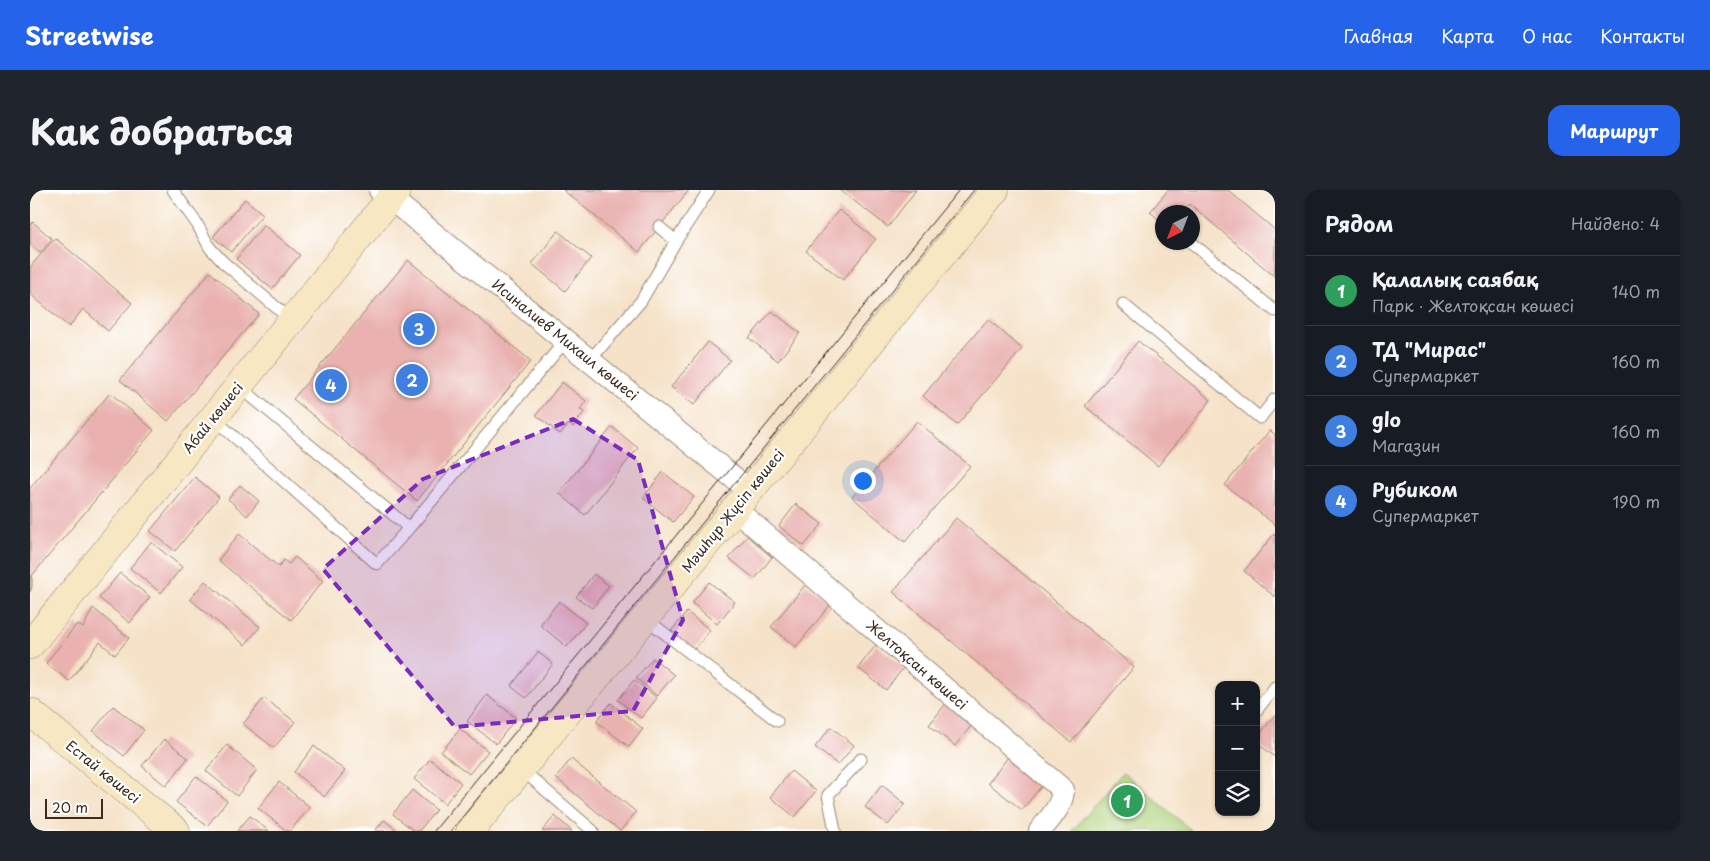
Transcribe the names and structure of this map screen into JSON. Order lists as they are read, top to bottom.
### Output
{
  "streets": {
    "street": [
      "Исиналиев Михаил көшесі",
      "Абай көшесі",
      "Мәшһүр Жүсіп көшесі",
      "Желтоқсан көшесі",
      "Естай көшесі"
    ]
  },
  "crossings": [
    ["Исиналиев Михаил көшесі", "Абай көшесі"],
    ["Исиналиев Михаил көшесі", "Мәшһүр Жүсіп көшесі"],
    ["Исиналиев Михаил көшесі", "Желтоқсан көшесі"],
    ["Мәшһүр Жүсіп көшесі", "Желтоқсан көшесі"]
  ],
  "scale_bar": "20 m",
  "north": "bottom left",
  "page": {
    "header": "Streetwise",
    "nav": [
      "Главная",
      "Карта",
      "О нас",
      "Контакты"
    ],
    "title": "Как добраться",
    "buttons": "Маршрут",
    "heading": ["Рядом", "Найдено: 4"],
    "list": [
      {
        "mark": "1",
        "name": "Қалалық саябақ",
        "note": "Парк · Желтоқсан көшесі",
        "value": "140 m"
      },
      {
        "mark": "2",
        "name": "ТД \"Мирас\"",
        "note": "Супермаркет",
        "value": "160 m"
      },
      {
        "mark": "3",
        "name": "glo",
        "note": "Магазин",
        "value": "160 m"
      },
      {
        "mark": "4",
        "name": "Рубиком",
        "note": "Супермаркет",
        "value": "190 m"
      }
    ],
    "pins": [
      "3",
      "2",
      "4",
      "1"
    ],
    "map_buttons": ["+", "−"],
    "scale": "20 m"
  }
}
